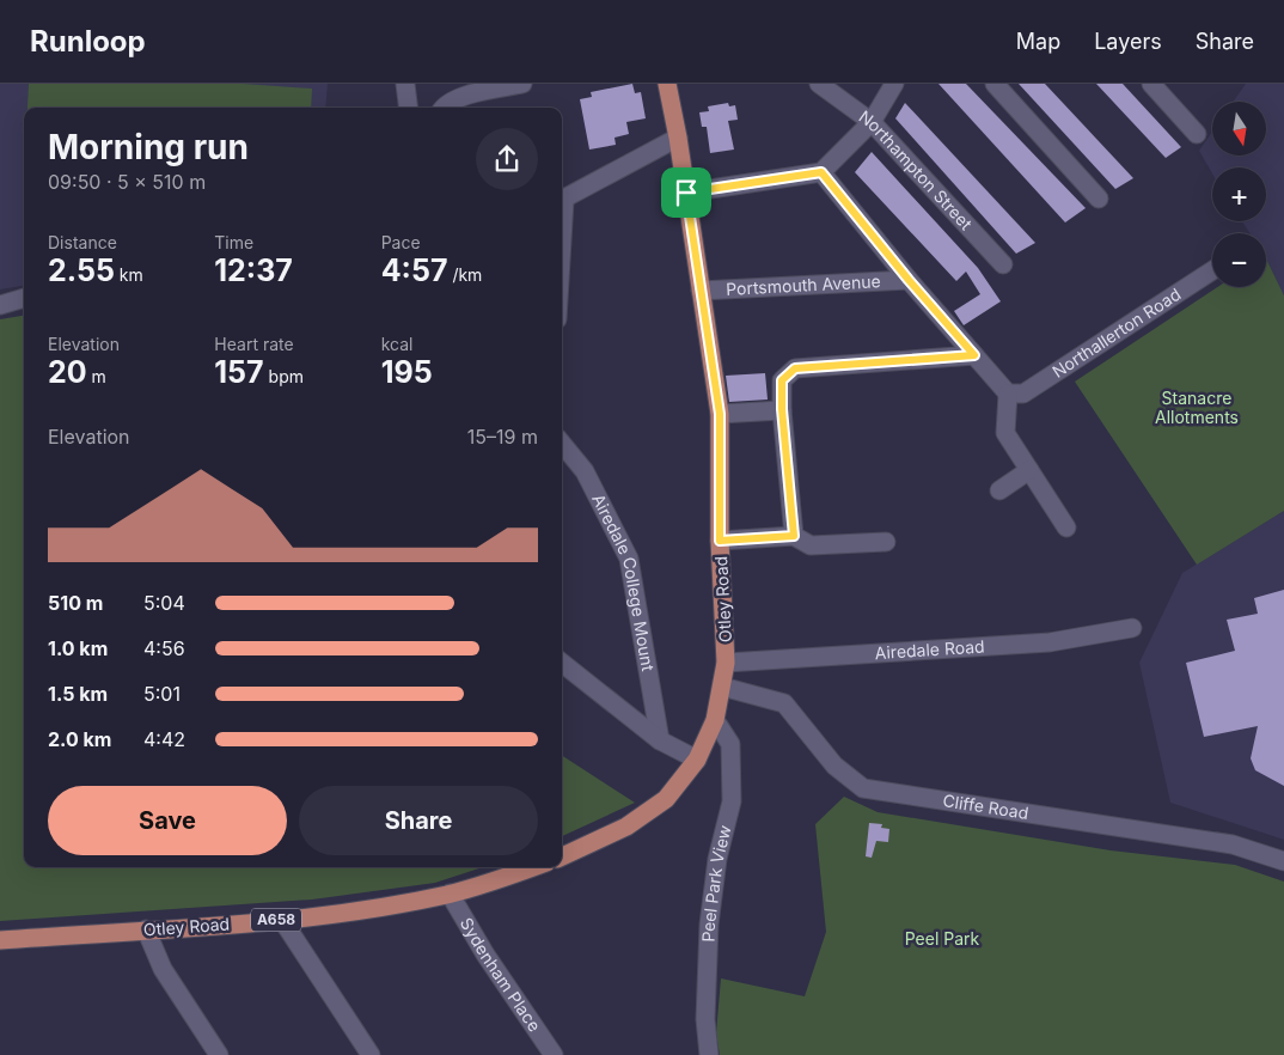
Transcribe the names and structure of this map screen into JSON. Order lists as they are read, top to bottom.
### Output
{
  "streets": {
    "main road": ["Otley Road", "A658"],
    "street": [
      "Northampton Street",
      "Portsmouth Avenue",
      "Northallerton Road",
      "Airedale College Mount",
      "Airedale Road",
      "Cliffe Road",
      "Peel Park View",
      "Sydenham Place"
    ]
  },
  "crossings": [
    ["Portsmouth Avenue", "Otley Road"],
    ["Otley Road", "Airedale Road"],
    ["Otley Road", "Cliffe Road"],
    ["Otley Road", "Peel Park View"],
    ["Otley Road", "Sydenham Place"]
  ],
  "parks": ["Stanacre Allotments", "Peel Park"],
  "north": "bottom",
  "page": {
    "header": "Runloop",
    "nav": ["Map", "Layers", "Share"],
    "map_buttons": ["+", "−"],
    "heading": ["Morning run", "09:50 · 5 × 510 m"],
    "stats": [
      ["Distance", "2.55 km"],
      ["Time", "12:37"],
      ["Pace", "4:57 /km"],
      ["Elevation", "20 m"],
      ["Heart rate", "157 bpm"],
      ["kcal", "195"]
    ],
    "chart": ["Elevation", "15–19 m"],
    "list": [
      {
        "name": "510 m",
        "note": "5:04"
      },
      {
        "name": "1.0 km",
        "note": "4:56"
      },
      {
        "name": "1.5 km",
        "note": "5:01"
      },
      {
        "name": "2.0 km",
        "note": "4:42"
      }
    ],
    "buttons": ["Save", "Share"]
  }
}
